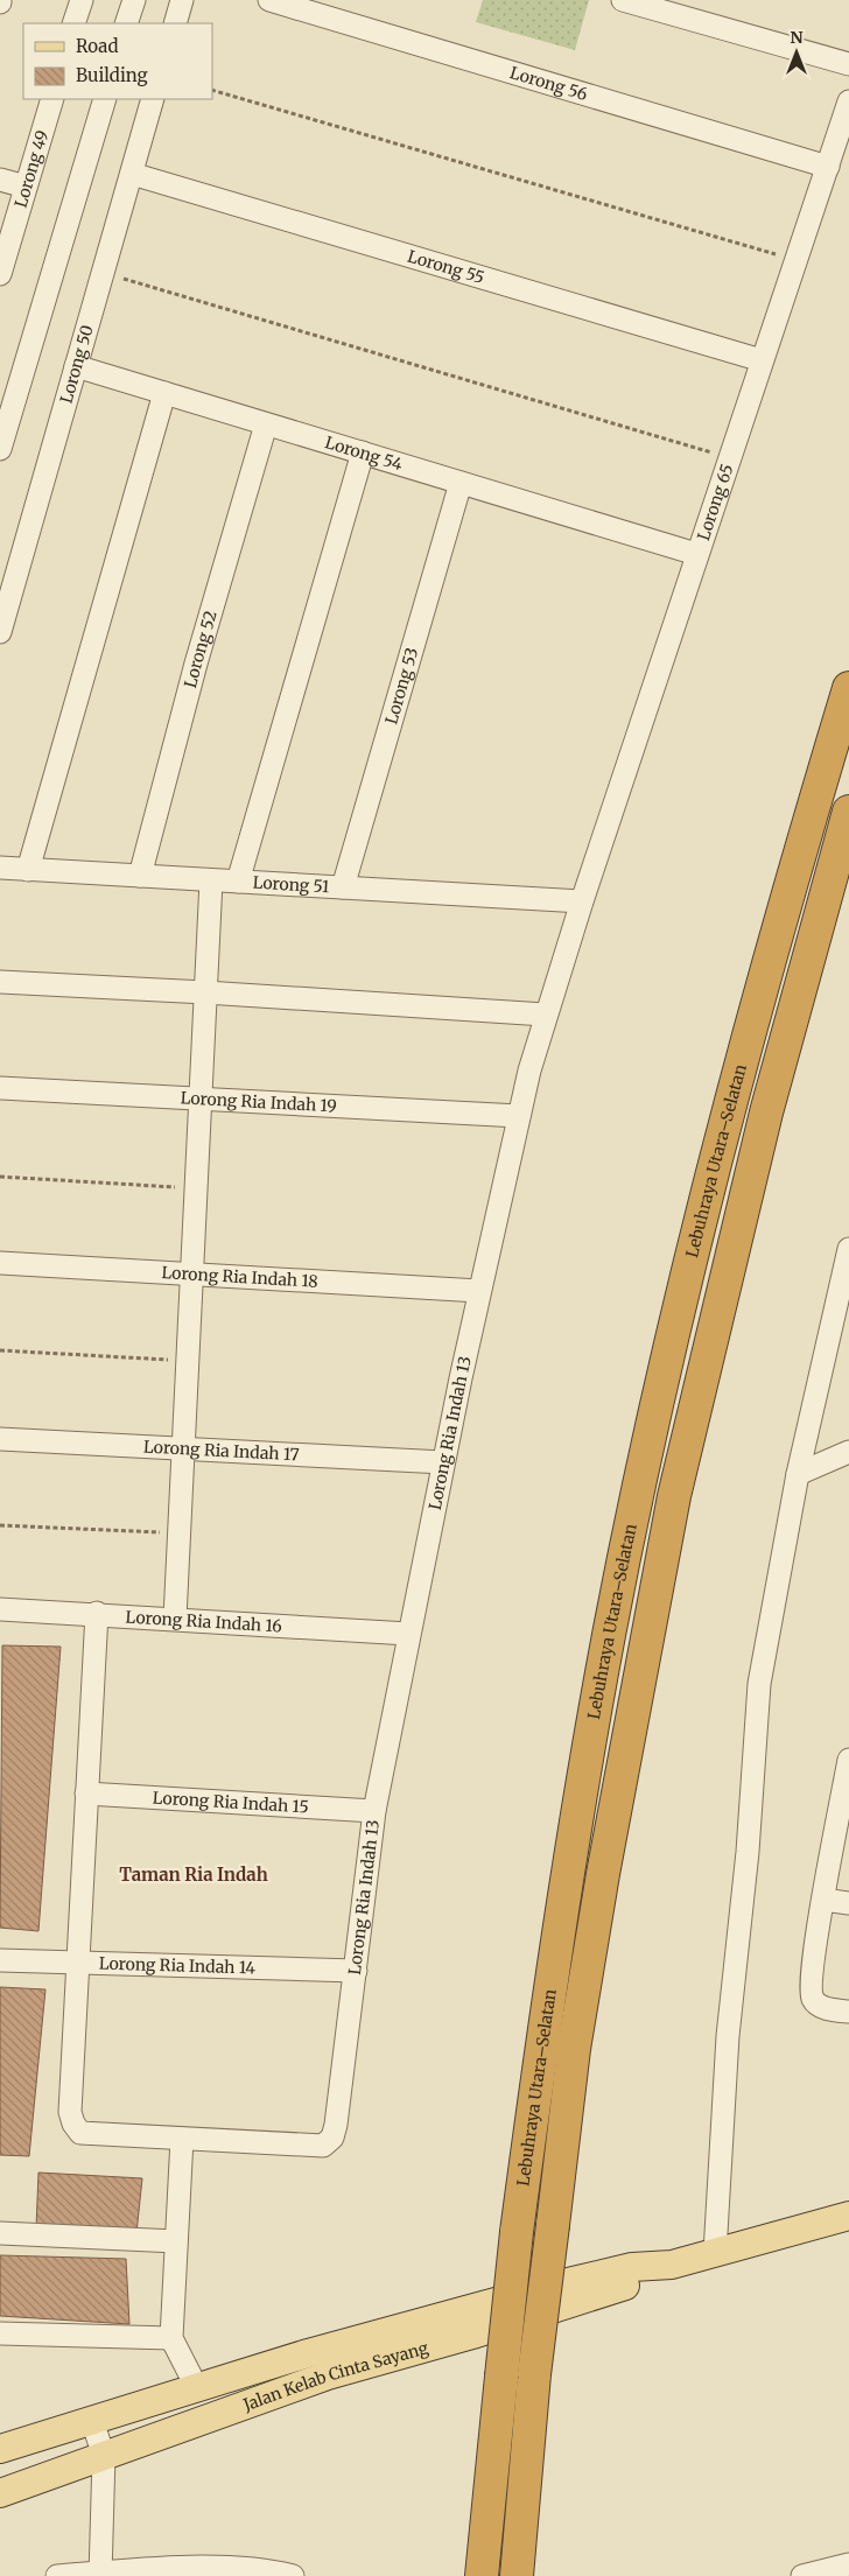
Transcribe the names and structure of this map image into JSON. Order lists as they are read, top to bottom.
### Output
{
  "streets": {
    "highway": ["Lebuhraya Utara–Selatan"],
    "main road": ["Jalan Kelab Cinta Sayang"],
    "street": [
      "Lorong 56",
      "Lorong 49",
      "Lorong 55",
      "Lorong 50",
      "Lorong 54",
      "Lorong 65",
      "Lorong 52",
      "Lorong 53",
      "Lorong 51",
      "Lorong Ria Indah 19",
      "Lorong Ria Indah 18",
      "Lorong Ria Indah 13",
      "Lorong Ria Indah 17",
      "Lorong Ria Indah 16",
      "Lorong Ria Indah 15",
      "Lorong Ria Indah 14"
    ]
  },
  "crossings": [
    ["Lorong 56", "Lorong 65"],
    ["Lorong 55", "Lorong 50"],
    ["Lorong 55", "Lorong 65"],
    ["Lorong 50", "Lorong 54"],
    ["Lorong 54", "Lorong 65"],
    ["Lorong 54", "Lorong 52"],
    ["Lorong 54", "Lorong 53"],
    ["Lorong 65", "Lorong 51"],
    ["Lorong 65", "Lorong Ria Indah 13"],
    ["Lorong 52", "Lorong 51"],
    ["Lorong 53", "Lorong 51"],
    ["Lorong 51", "Lorong Ria Indah 13"],
    ["Lorong Ria Indah 19", "Lorong Ria Indah 13"],
    ["Lorong Ria Indah 18", "Lorong Ria Indah 13"],
    ["Lorong Ria Indah 13", "Lorong Ria Indah 17"],
    ["Lorong Ria Indah 13", "Lorong Ria Indah 16"],
    ["Lorong Ria Indah 13", "Lorong Ria Indah 15"],
    ["Lorong Ria Indah 13", "Lorong Ria Indah 14"]
  ],
  "districts": ["Taman Ria Indah"],
  "legend": ["Road", "Building"],
  "north": "top"
}
